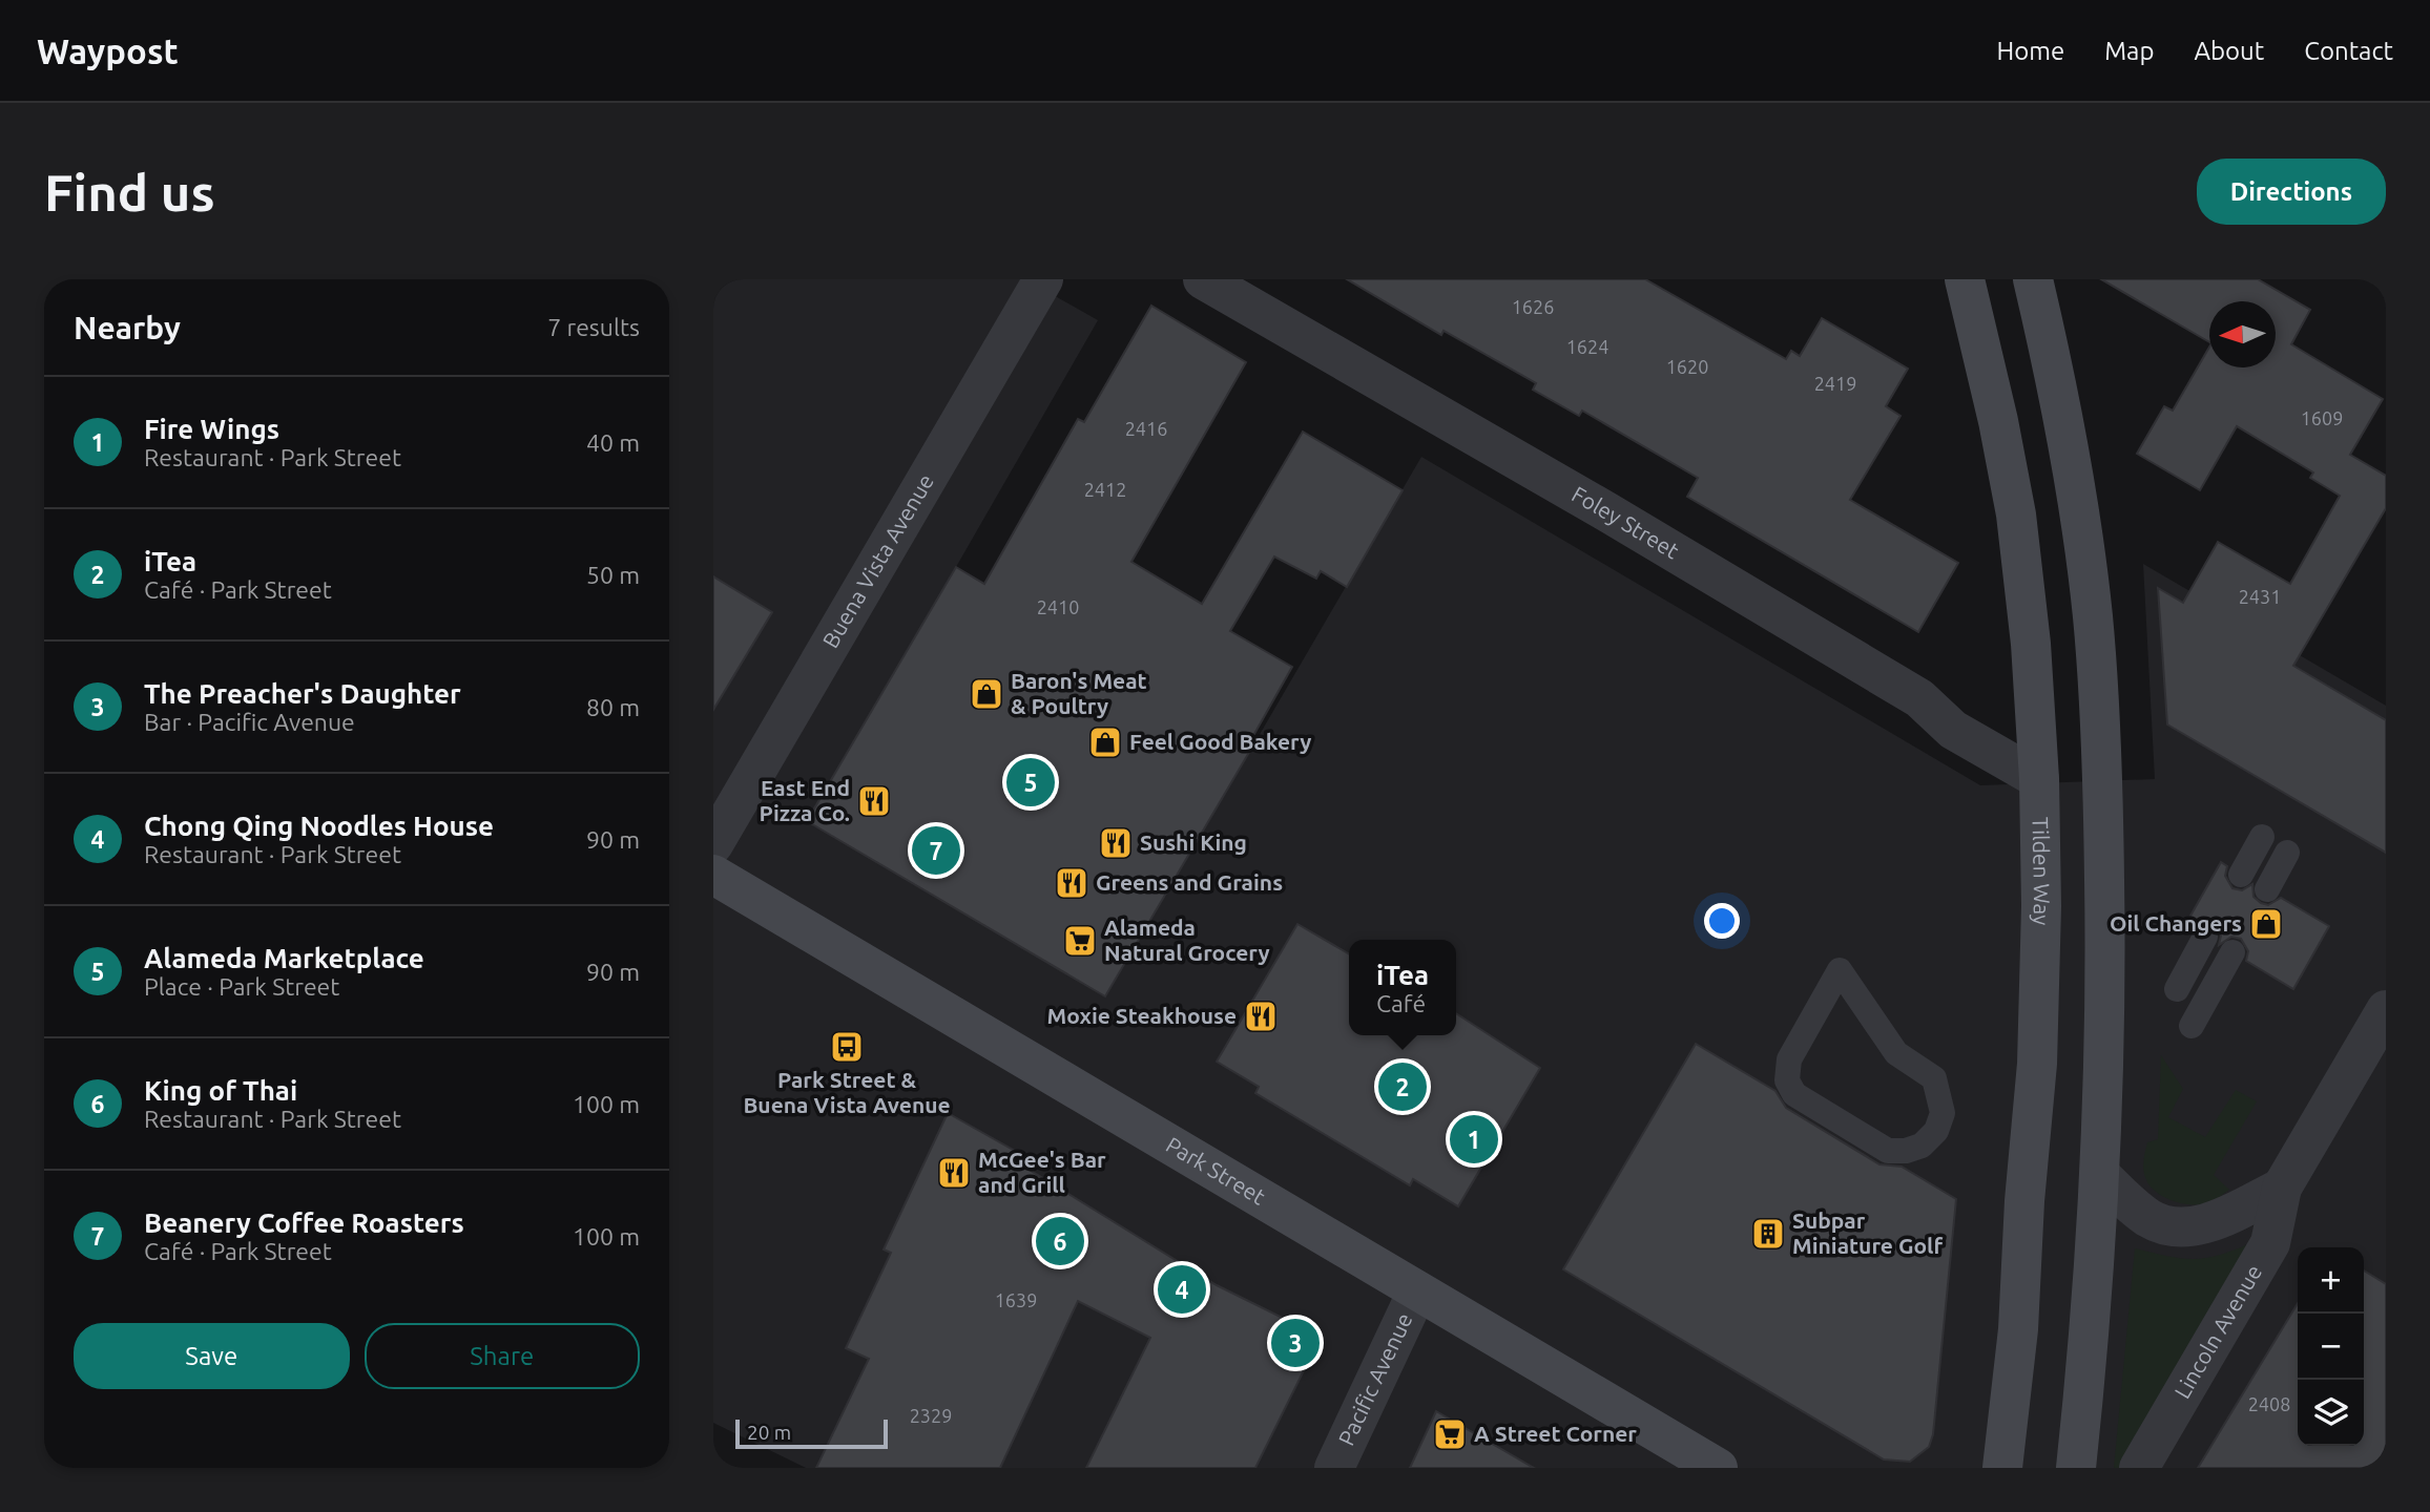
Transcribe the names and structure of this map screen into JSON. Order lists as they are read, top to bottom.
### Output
{
  "streets": {
    "main road": ["Tilden Way", "Park Street"],
    "street": [
      "Foley Street",
      "Buena Vista Avenue",
      "Lincoln Avenue",
      "Pacific Avenue"
    ]
  },
  "crossings": [
    ["Foley Street", "Tilden Way"],
    ["Park Street", "Pacific Avenue"]
  ],
  "places": {
    "shop": ["Baron's Meat & Poultry", "Feel Good Bakery", "Oil Changers"],
    "restaurant": [
      "East End Pizza Co.",
      "Sushi King",
      "Greens and Grains",
      "Moxie Steakhouse",
      "McGee's Bar and Grill"
    ],
    "supermarket": ["Alameda Natural Grocery", "A Street Corner"],
    "bus stop": ["Park Street & Buena Vista Avenue"],
    "building": ["Subpar Miniature Golf"]
  },
  "house_numbers": [
    "1626",
    "1624",
    "1620",
    "2419",
    "1609",
    "2416",
    "2412",
    "2431",
    "2410",
    "1639",
    "2408",
    "2329"
  ],
  "scale_bar": "20 m",
  "north": "left",
  "page": {
    "header": "Waypost",
    "nav": [
      "Home",
      "Map",
      "About",
      "Contact"
    ],
    "buttons": [
      "Directions",
      ["Save", "Share"]
    ],
    "title": "Find us",
    "heading": ["Nearby", "7 results"],
    "list": [
      {
        "mark": "1",
        "name": "Fire Wings",
        "note": "Restaurant · Park Street",
        "value": "40 m"
      },
      {
        "mark": "2",
        "name": "iTea",
        "note": "Café · Park Street",
        "value": "50 m"
      },
      {
        "mark": "3",
        "name": "The Preacher's Daughter",
        "note": "Bar · Pacific Avenue",
        "value": "80 m"
      },
      {
        "mark": "4",
        "name": "Chong Qing Noodles House",
        "note": "Restaurant · Park Street",
        "value": "90 m"
      },
      {
        "mark": "5",
        "name": "Alameda Marketplace",
        "note": "Place · Park Street",
        "value": "90 m"
      },
      {
        "mark": "6",
        "name": "King of Thai",
        "note": "Restaurant · Park Street",
        "value": "100 m"
      },
      {
        "mark": "7",
        "name": "Beanery Coffee Roasters",
        "note": "Café · Park Street",
        "value": "100 m"
      }
    ],
    "pins": [
      "5",
      "7",
      "2",
      "1",
      "6",
      "4",
      "3"
    ],
    "popup": ["iTea", "Café"],
    "map_buttons": ["+", "−"],
    "scale": "20 m"
  }
}
